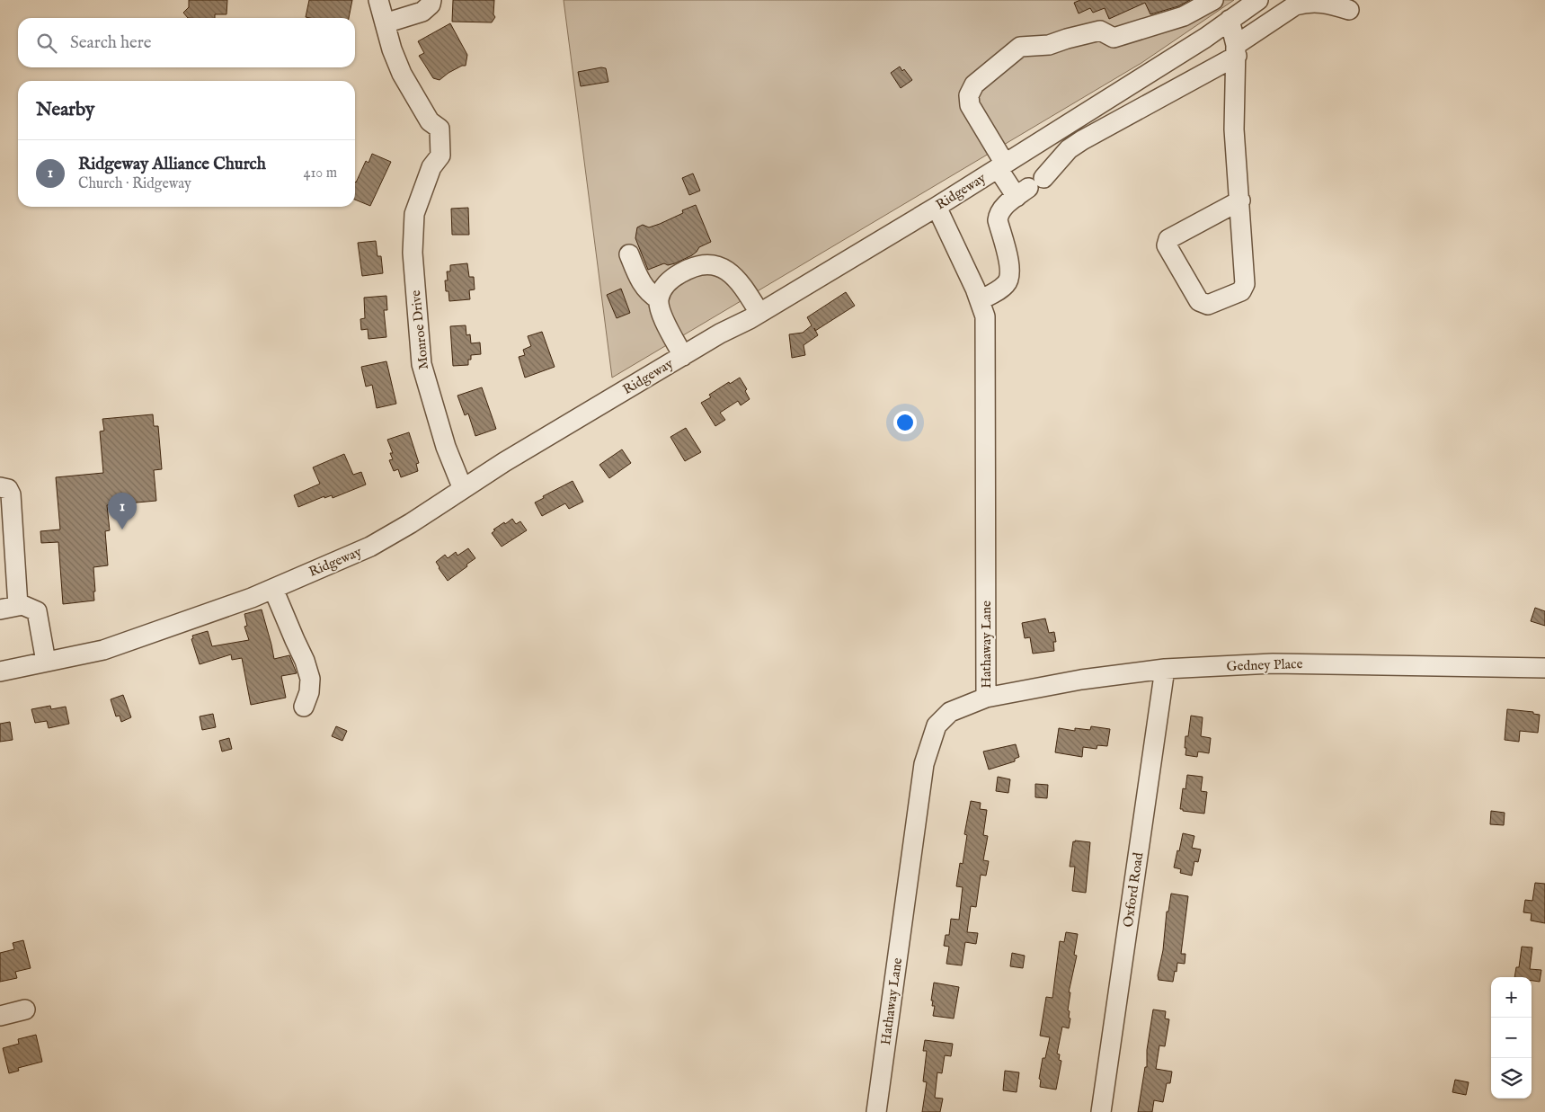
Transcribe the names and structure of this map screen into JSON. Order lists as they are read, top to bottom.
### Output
{
  "streets": {
    "street": [
      "Ridgeway",
      "Monroe Drive",
      "Hathaway Lane",
      "Gedney Place",
      "Oxford Road"
    ]
  },
  "crossings": [
    ["Ridgeway", "Monroe Drive"],
    ["Ridgeway", "Hathaway Lane"],
    ["Hathaway Lane", "Gedney Place"],
    ["Gedney Place", "Oxford Road"]
  ],
  "page": {
    "search": "Search here",
    "heading": "Nearby",
    "list": [
      {
        "mark": "1",
        "name": "Ridgeway Alliance Church",
        "note": "Church · Ridgeway",
        "value": "410 m"
      }
    ],
    "pins": "1",
    "map_buttons": ["+", "−"]
  }
}
